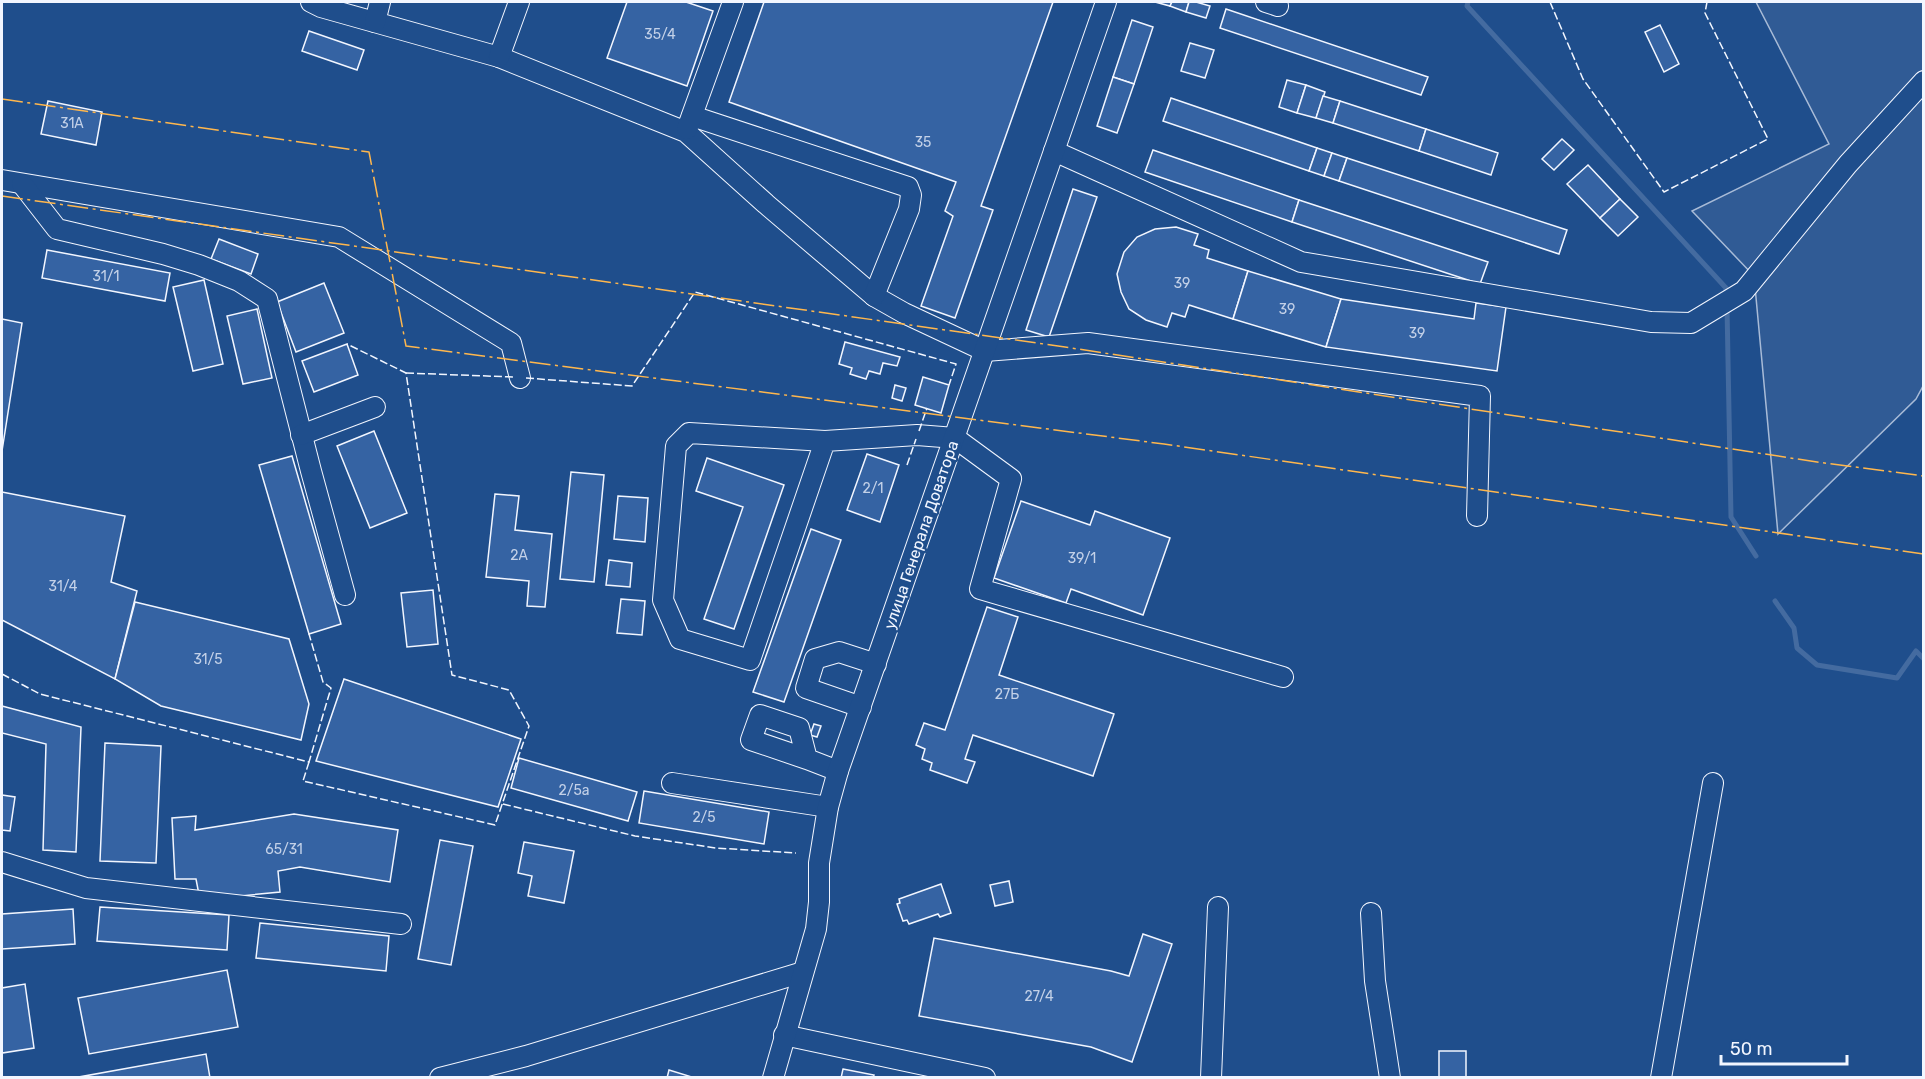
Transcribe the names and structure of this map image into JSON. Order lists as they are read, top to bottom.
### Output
{
  "streets": {
    "street": ["улица Генерала Доватора"]
  },
  "house_numbers": [
    "35/4",
    "31А",
    "35",
    "31/1",
    "39",
    "39",
    "39",
    "2/1",
    "2А",
    "39/1",
    "31/4",
    "31/5",
    "27Б",
    "2/5а",
    "2/5",
    "65/31",
    "27/4"
  ],
  "scale_bar": "50 m"
}
